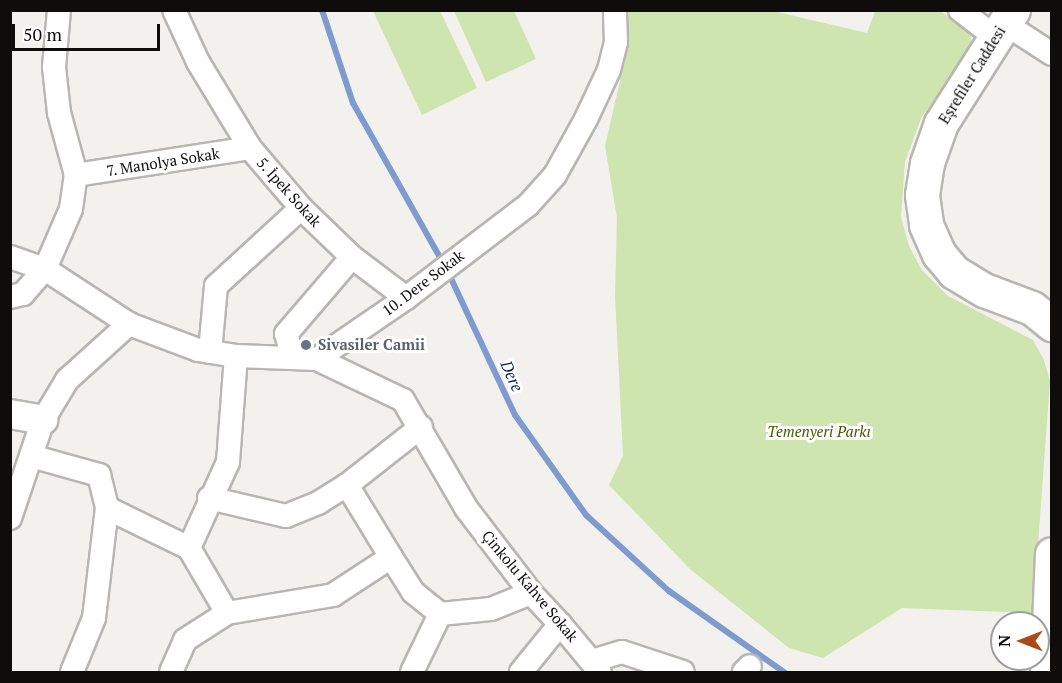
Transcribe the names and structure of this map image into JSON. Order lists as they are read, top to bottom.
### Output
{
  "streets": {
    "main road": ["Eşrefiler Caddesi"],
    "street": [
      "7. Manolya Sokak",
      "5. İpek Sokak",
      "10. Dere Sokak",
      "Çinkolu Kahve Sokak"
    ]
  },
  "crossings": [
    ["7. Manolya Sokak", "5. İpek Sokak"],
    ["5. İpek Sokak", "10. Dere Sokak"],
    ["10. Dere Sokak", "Çinkolu Kahve Sokak"]
  ],
  "water": ["Dere"],
  "parks": ["Temenyeri Parkı"],
  "places": ["Sivasiler Camii"],
  "scale_bar": "50 m",
  "north": "left"
}
